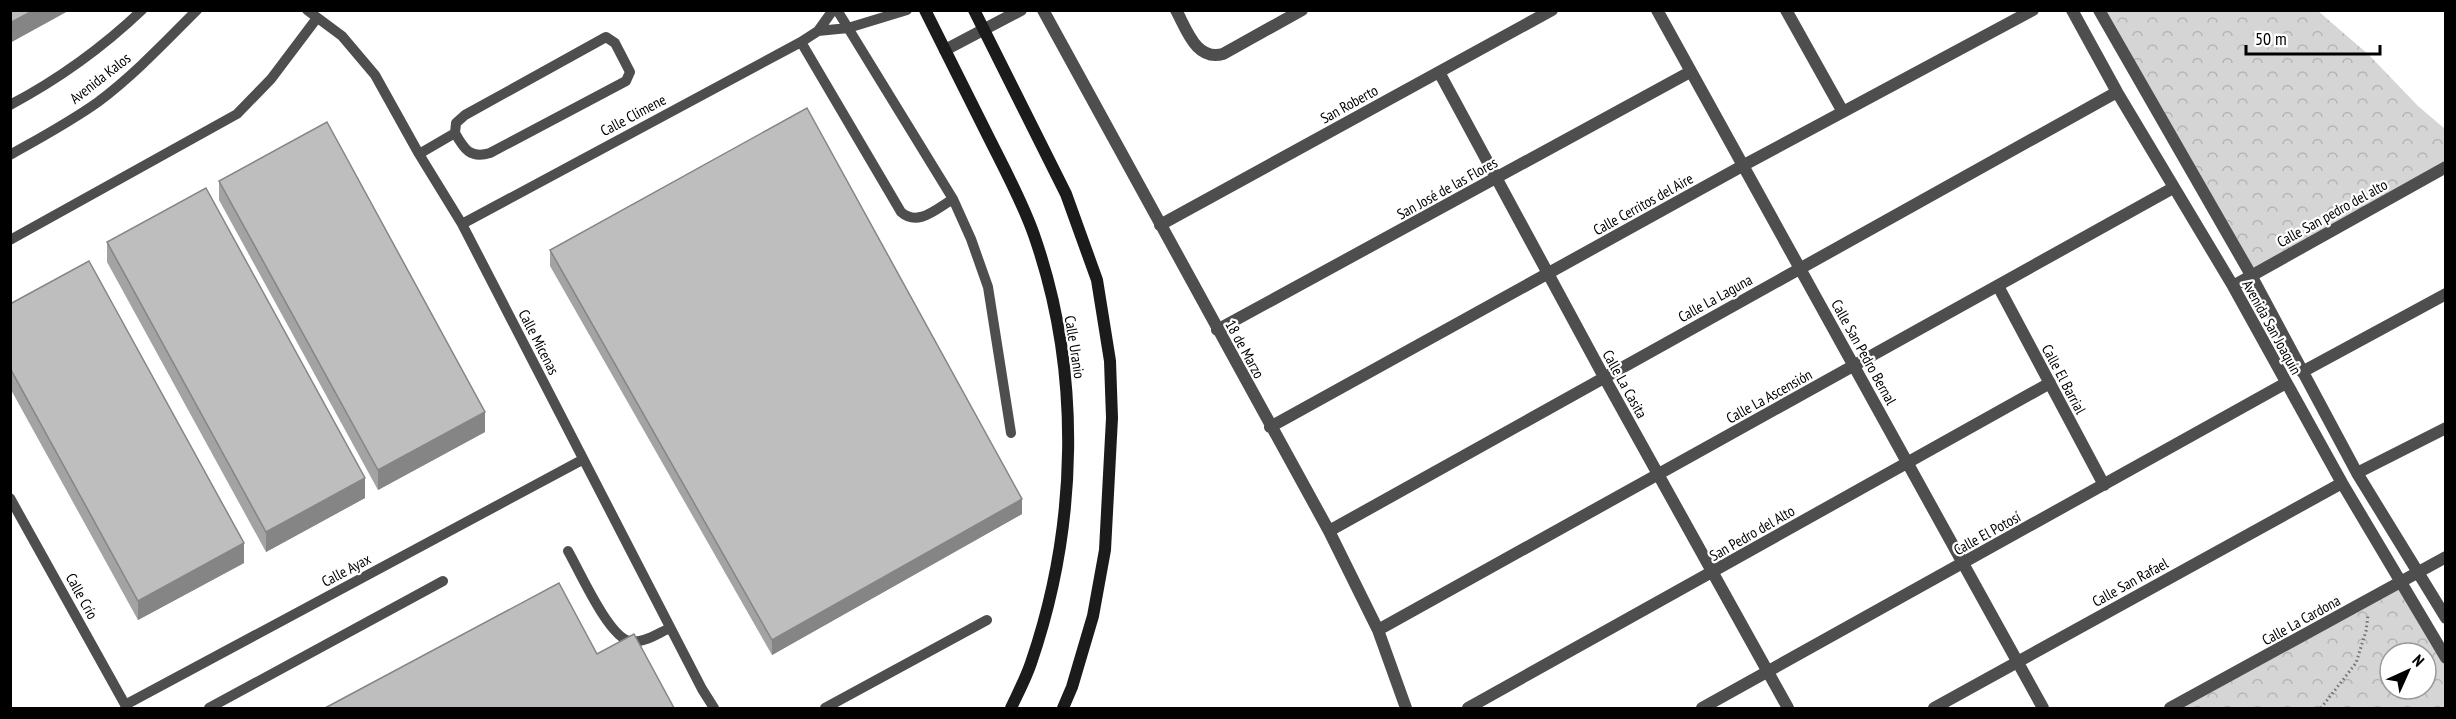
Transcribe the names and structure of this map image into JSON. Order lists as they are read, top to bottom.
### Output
{
  "streets": {
    "street": [
      "San Roberto",
      "San José de las Flores",
      "Calle Cerritos del Aire",
      "Calle San pedro del alto",
      "Calle La Laguna",
      "Avenida San Joaquín",
      "Calle Uranio",
      "18 de Marzo",
      "Calle San Pedro Bernal",
      "Calle El Barrial",
      "Calle La Casita",
      "Calle La Ascensión",
      "San Pedro del Alto",
      "Calle El Potosí",
      "Calle San Rafael",
      "Calle La Cardona"
    ],
    "lane": [
      "Avenida Kalos",
      "Calle Climene",
      "Calle Micenas",
      "Calle Ayax",
      "Calle Crío"
    ]
  },
  "crossings": [
    ["San Roberto", "18 de Marzo"],
    ["San Roberto", "Calle La Casita"],
    ["Calle Climene", "Calle Micenas"],
    ["San José de las Flores", "18 de Marzo"],
    ["San José de las Flores", "Calle San Pedro Bernal"],
    ["San José de las Flores", "Calle La Casita"],
    ["Calle Cerritos del Aire", "18 de Marzo"],
    ["Calle Cerritos del Aire", "Calle San Pedro Bernal"],
    ["Calle Cerritos del Aire", "Calle La Casita"],
    ["Calle San pedro del alto", "Avenida San Joaquín"],
    ["Calle La Laguna", "Avenida San Joaquín"],
    ["Calle La Laguna", "18 de Marzo"],
    ["Calle La Laguna", "Calle San Pedro Bernal"],
    ["Calle La Laguna", "Calle La Casita"],
    ["Avenida San Joaquín", "Calle La Ascensión"],
    ["Avenida San Joaquín", "Calle El Potosí"],
    ["Avenida San Joaquín", "Calle San Rafael"],
    ["Avenida San Joaquín", "Calle La Cardona"],
    ["Calle Micenas", "Calle Ayax"],
    ["18 de Marzo", "Calle La Ascensión"],
    ["Calle San Pedro Bernal", "Calle La Ascensión"],
    ["Calle San Pedro Bernal", "San Pedro del Alto"],
    ["Calle San Pedro Bernal", "Calle El Potosí"],
    ["Calle San Pedro Bernal", "Calle San Rafael"],
    ["Calle El Barrial", "Calle La Ascensión"],
    ["Calle El Barrial", "San Pedro del Alto"],
    ["Calle El Barrial", "Calle El Potosí"],
    ["Calle La Casita", "Calle La Ascensión"],
    ["Calle La Casita", "San Pedro del Alto"],
    ["Calle La Casita", "Calle El Potosí"],
    ["Calle Ayax", "Calle Crío"]
  ],
  "scale_bar": "50 m",
  "north": "top right"
}
